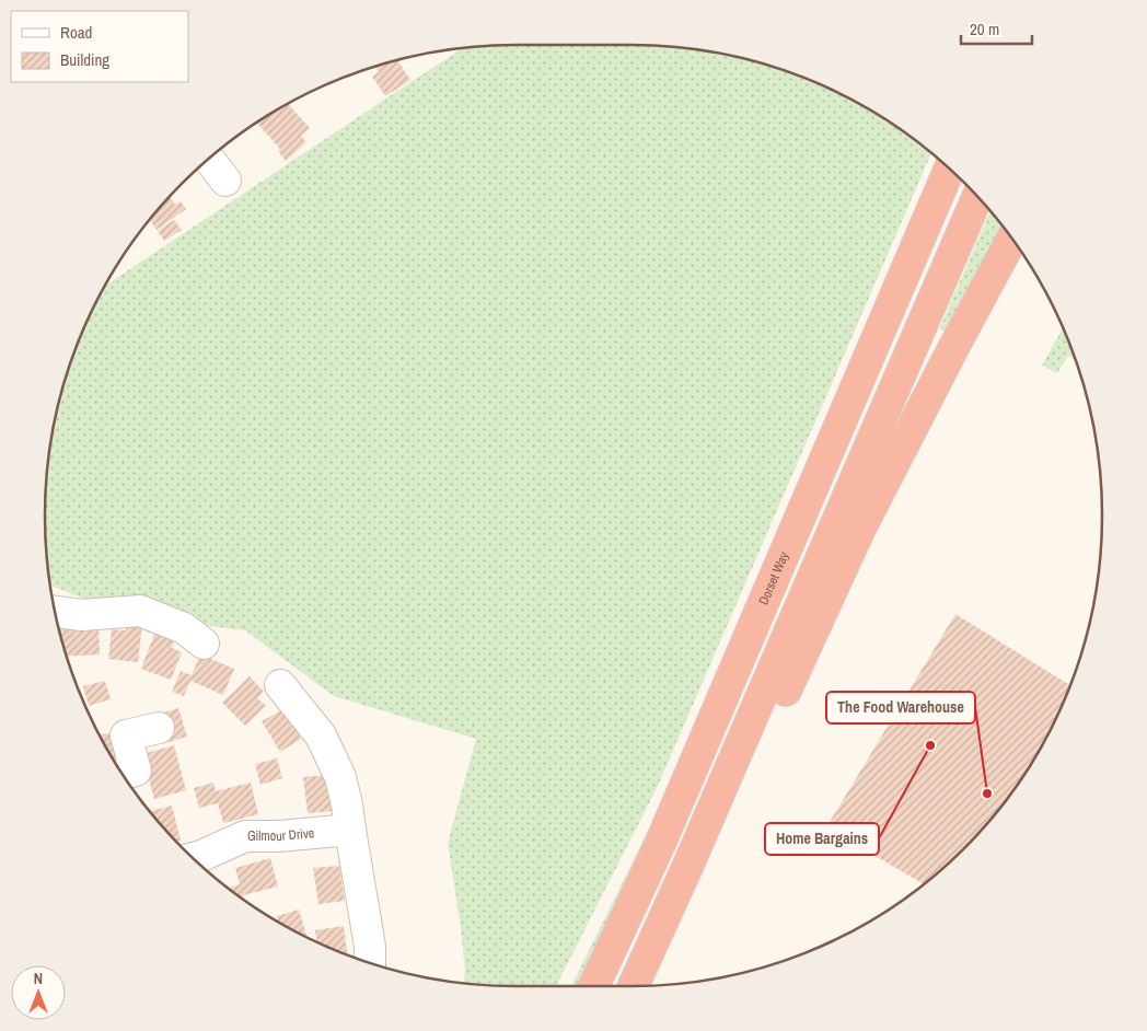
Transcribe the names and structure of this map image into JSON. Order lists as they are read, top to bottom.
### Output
{
  "streets": {
    "highway": ["Dorset Way"],
    "street": ["Gilmour Drive"]
  },
  "places": ["Home Bargains", "The Food Warehouse"],
  "legend": ["Road", "Building"],
  "scale_bar": "20 m",
  "north": "top"
}
